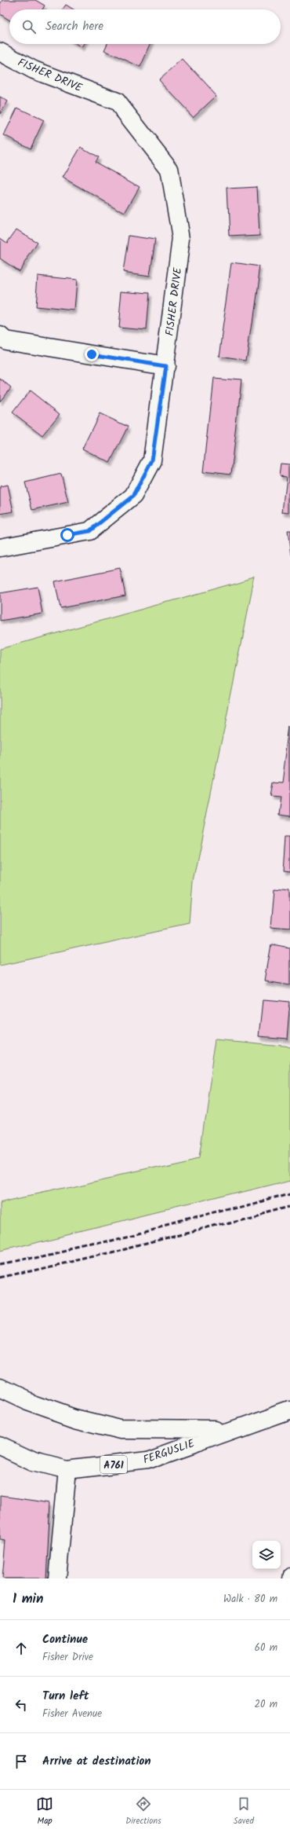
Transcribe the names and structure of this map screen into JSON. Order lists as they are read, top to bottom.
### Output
{
  "streets": {
    "street": ["FISHER DRIVE", "FERGUSLIE", "A761"]
  },
  "page": {
    "search": "Search here",
    "heading": ["1 min", "Walk · 80 m"],
    "list": [
      ["Continue", "Fisher Drive", "60 m"],
      ["Turn left", "Fisher Avenue", "20 m"],
      "Arrive at destination"
    ],
    "nav": ["Map", "Directions", "Saved"]
  }
}
